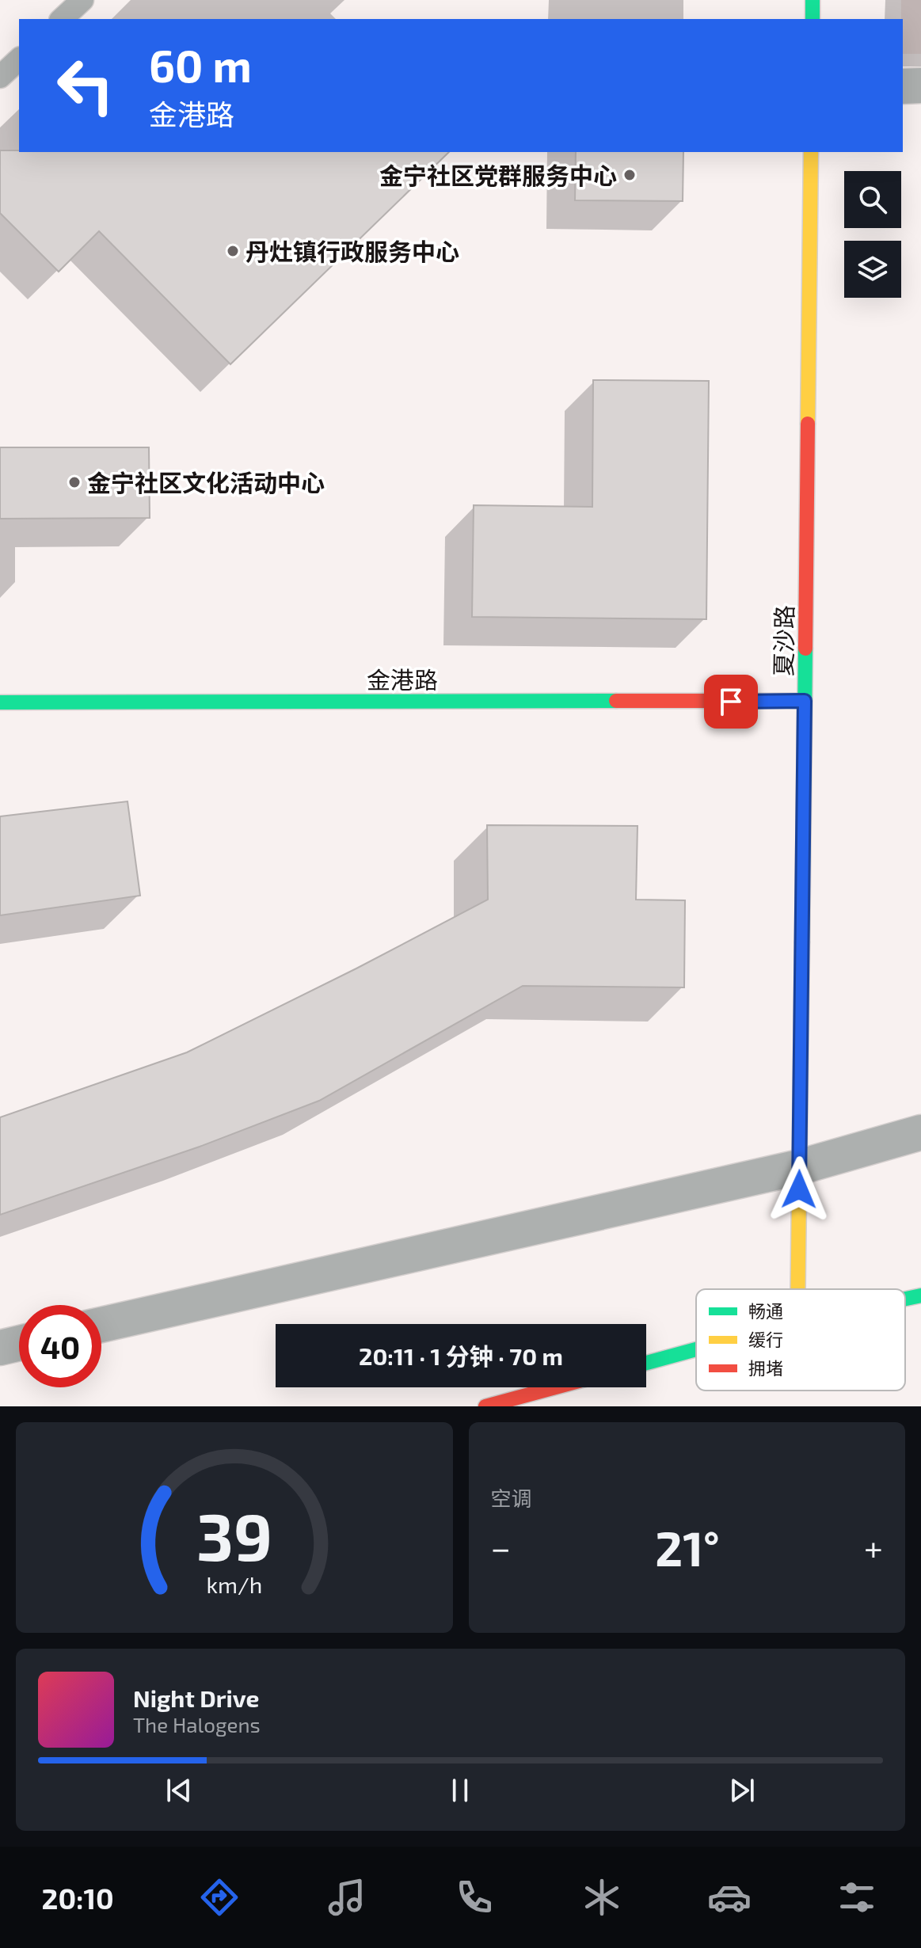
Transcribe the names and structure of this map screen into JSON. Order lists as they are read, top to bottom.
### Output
{
  "streets": {
    "street": ["夏沙路", "金港路"]
  },
  "crossings": [
    ["夏沙路", "金港路"]
  ],
  "places": ["金宁社区党群服务中心", "丹灶镇行政服务中心", "金宁社区文化活动中心"],
  "legend": ["畅通", "缓行", "拥堵"],
  "page": {
    "turn": ["60 m", "金港路"],
    "limit": "40",
    "trip": "20:11 · 1 分钟 · 70 m",
    "tile": "空调",
    "heat": ["−", "21°", "+"],
    "song": ["Night Drive", "The Halogens"],
    "tabs": "20:10",
    "gauge": ["39", "km/h"]
  }
}
